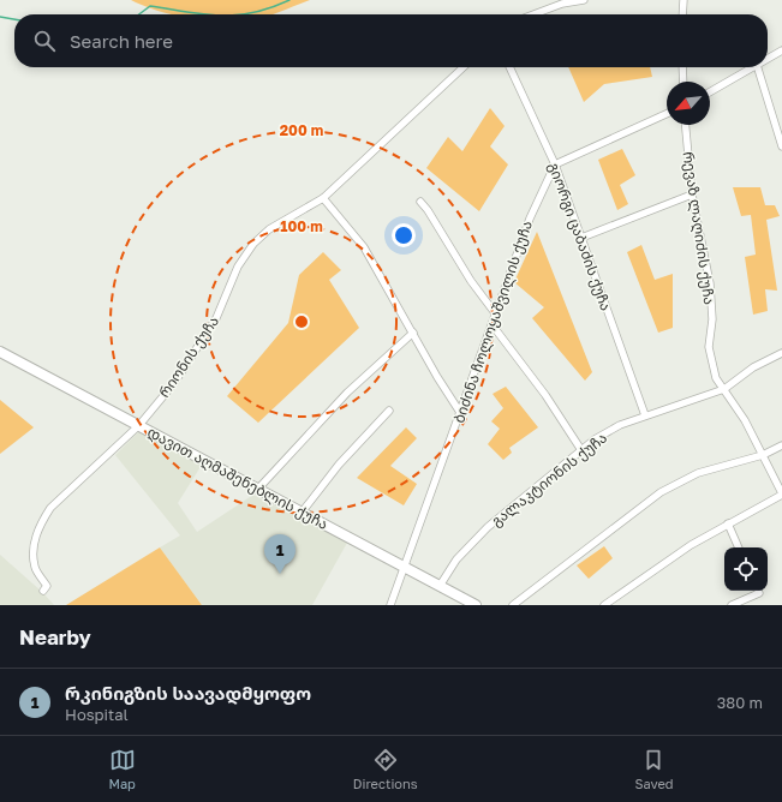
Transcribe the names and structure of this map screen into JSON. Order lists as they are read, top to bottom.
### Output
{
  "streets": {
    "main road": ["დავით აღმაშენებლის ქუჩა"],
    "street": [
      "რევაზ ლაღიძის ქუჩა",
      "გიორგი ცაბაძის ქუჩა",
      "ბიძინა ჩოლოყაშვილის ქუჩა",
      "რიონის ქუჩა",
      "გალაკტიონის ქუჩა"
    ]
  },
  "crossings": [
    ["რევაზ ლაღიძის ქუჩა", "გალაკტიონის ქუჩა"],
    ["გიორგი ცაბაძის ქუჩა", "ბიძინა ჩოლოყაშვილის ქუჩა"],
    ["გიორგი ცაბაძის ქუჩა", "გალაკტიონის ქუჩა"],
    ["ბიძინა ჩოლოყაშვილის ქუჩა", "დავით აღმაშენებლის ქუჩა"],
    ["რიონის ქუჩა", "დავით აღმაშენებლის ქუჩა"],
    ["დავით აღმაშენებლის ქუჩა", "გალაკტიონის ქუჩა"]
  ],
  "north": "bottom left",
  "page": {
    "search": "Search here",
    "pins": "1",
    "heading": "Nearby",
    "list": [
      {
        "mark": "1",
        "name": "რკინიგზის საავადმყოფო",
        "note": "Hospital",
        "value": "380 m"
      }
    ],
    "nav": ["Map", "Directions", "Saved"]
  },
  "rings": ["200 m", "100 m"]
}
